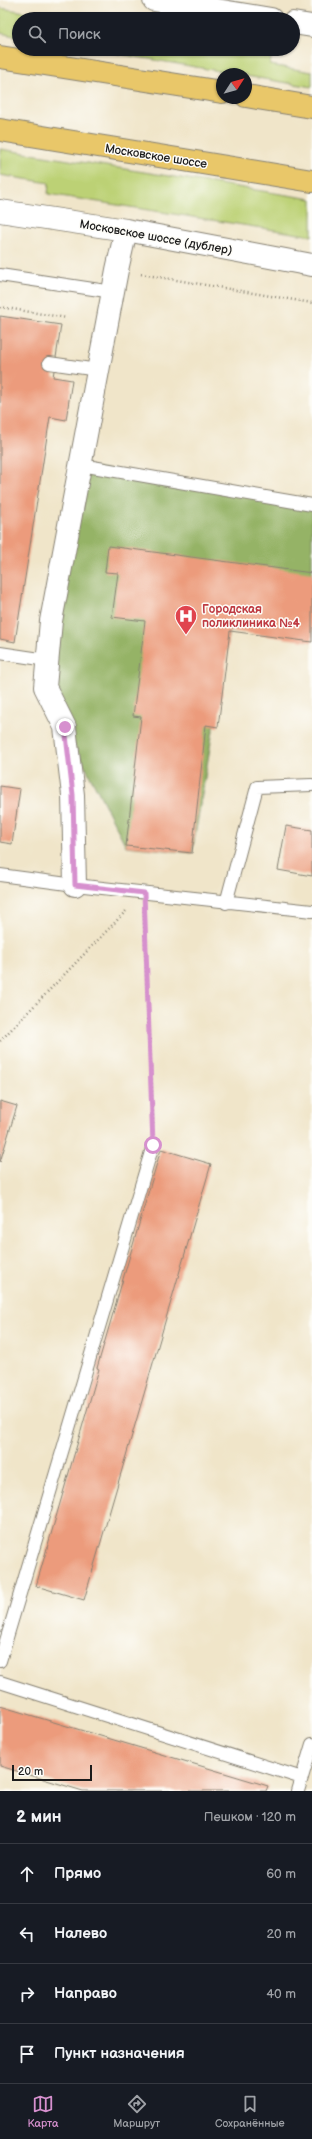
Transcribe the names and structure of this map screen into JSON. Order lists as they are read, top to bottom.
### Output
{
  "streets": {
    "main road": ["Московское шоссе"],
    "street": ["Московское шоссе (дублер)"]
  },
  "places": {
    "hospital": ["Городская поликлиника №4"]
  },
  "scale_bar": "20 m",
  "north": "top right",
  "page": {
    "search": "Поиск",
    "scale": "20 m",
    "heading": ["2 мин", "Пешком · 120 m"],
    "list": [
      ["Прямо", "60 m"],
      ["Налево", "20 m"],
      ["Направо", "40 m"],
      "Пункт назначения"
    ],
    "nav": ["Карта", "Маршрут", "Сохранённые"]
  }
}
